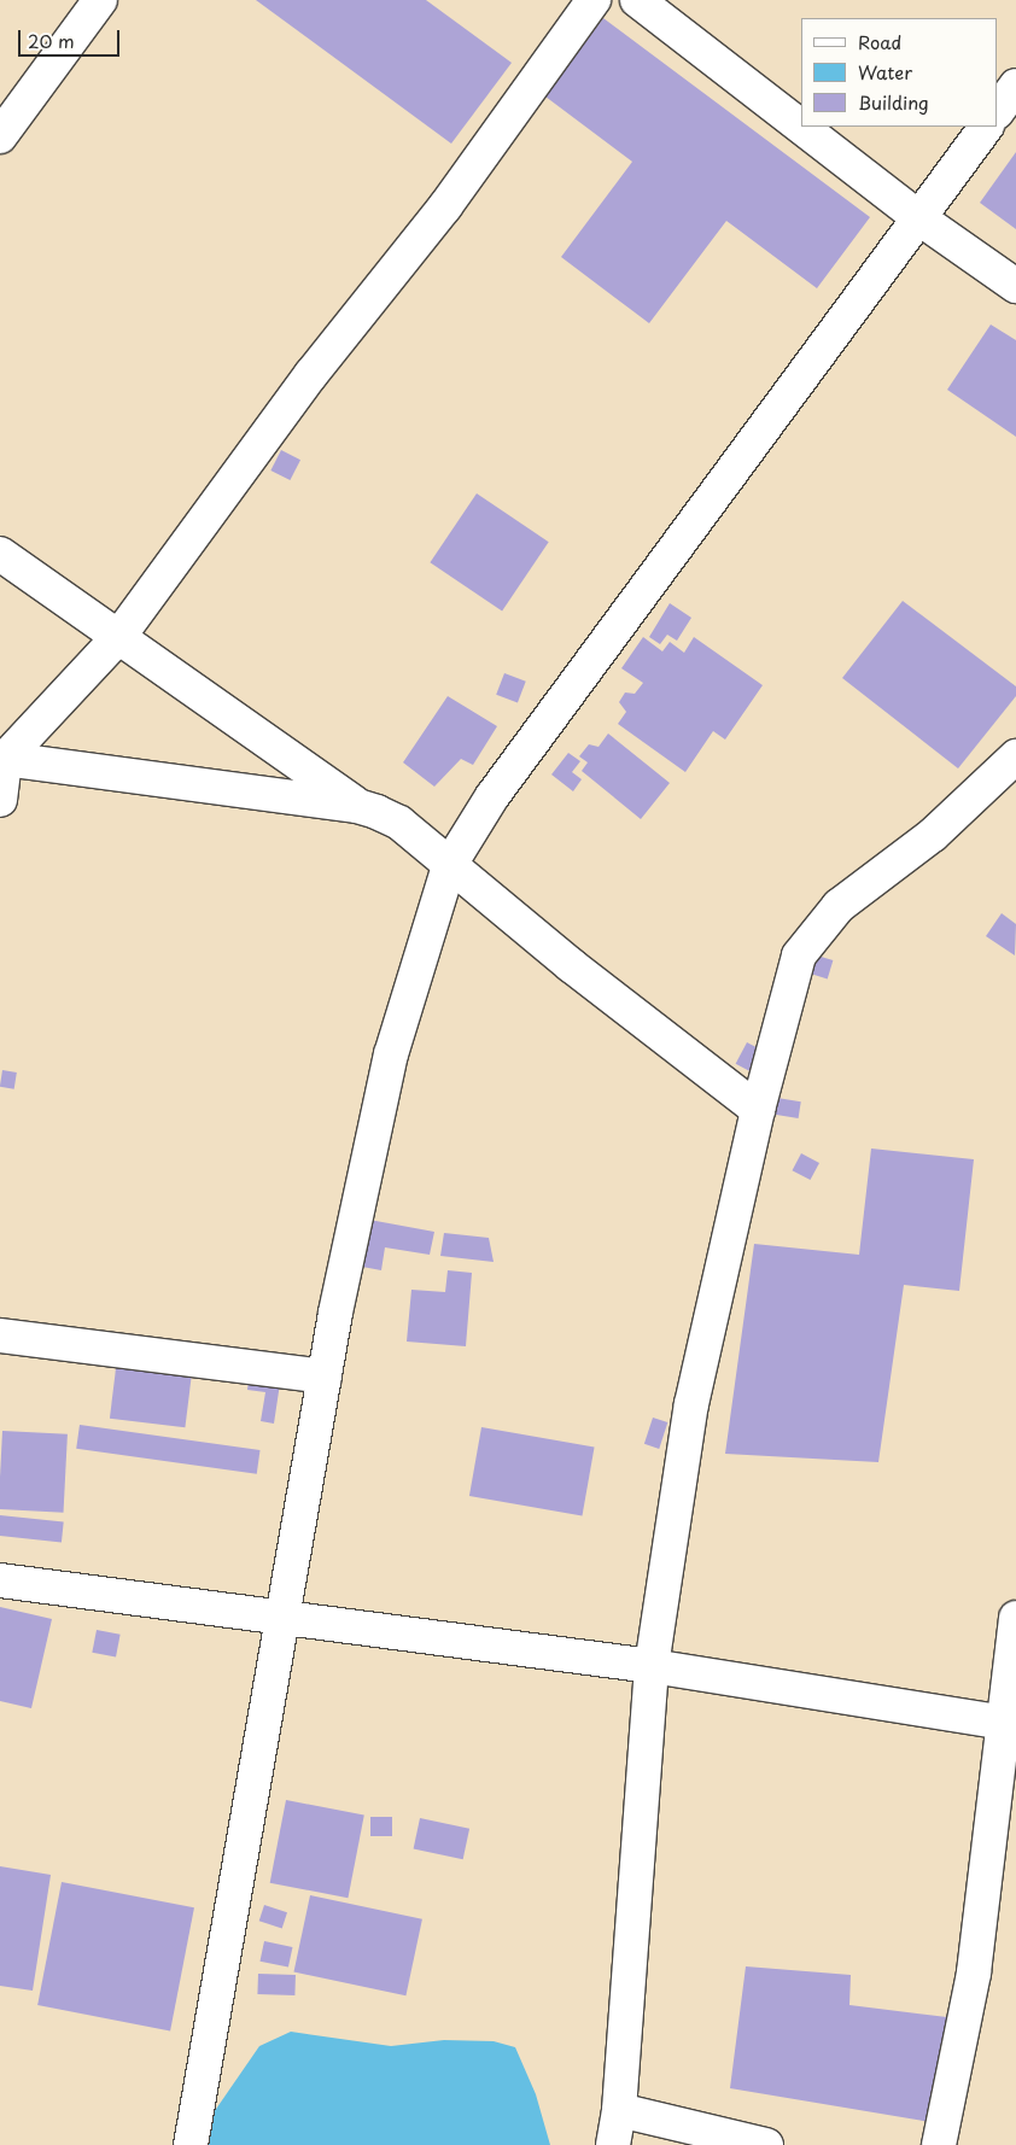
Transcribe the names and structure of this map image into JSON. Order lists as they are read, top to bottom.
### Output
{
  "legend": ["Road", "Water", "Building"],
  "scale_bar": "20 m"
}
